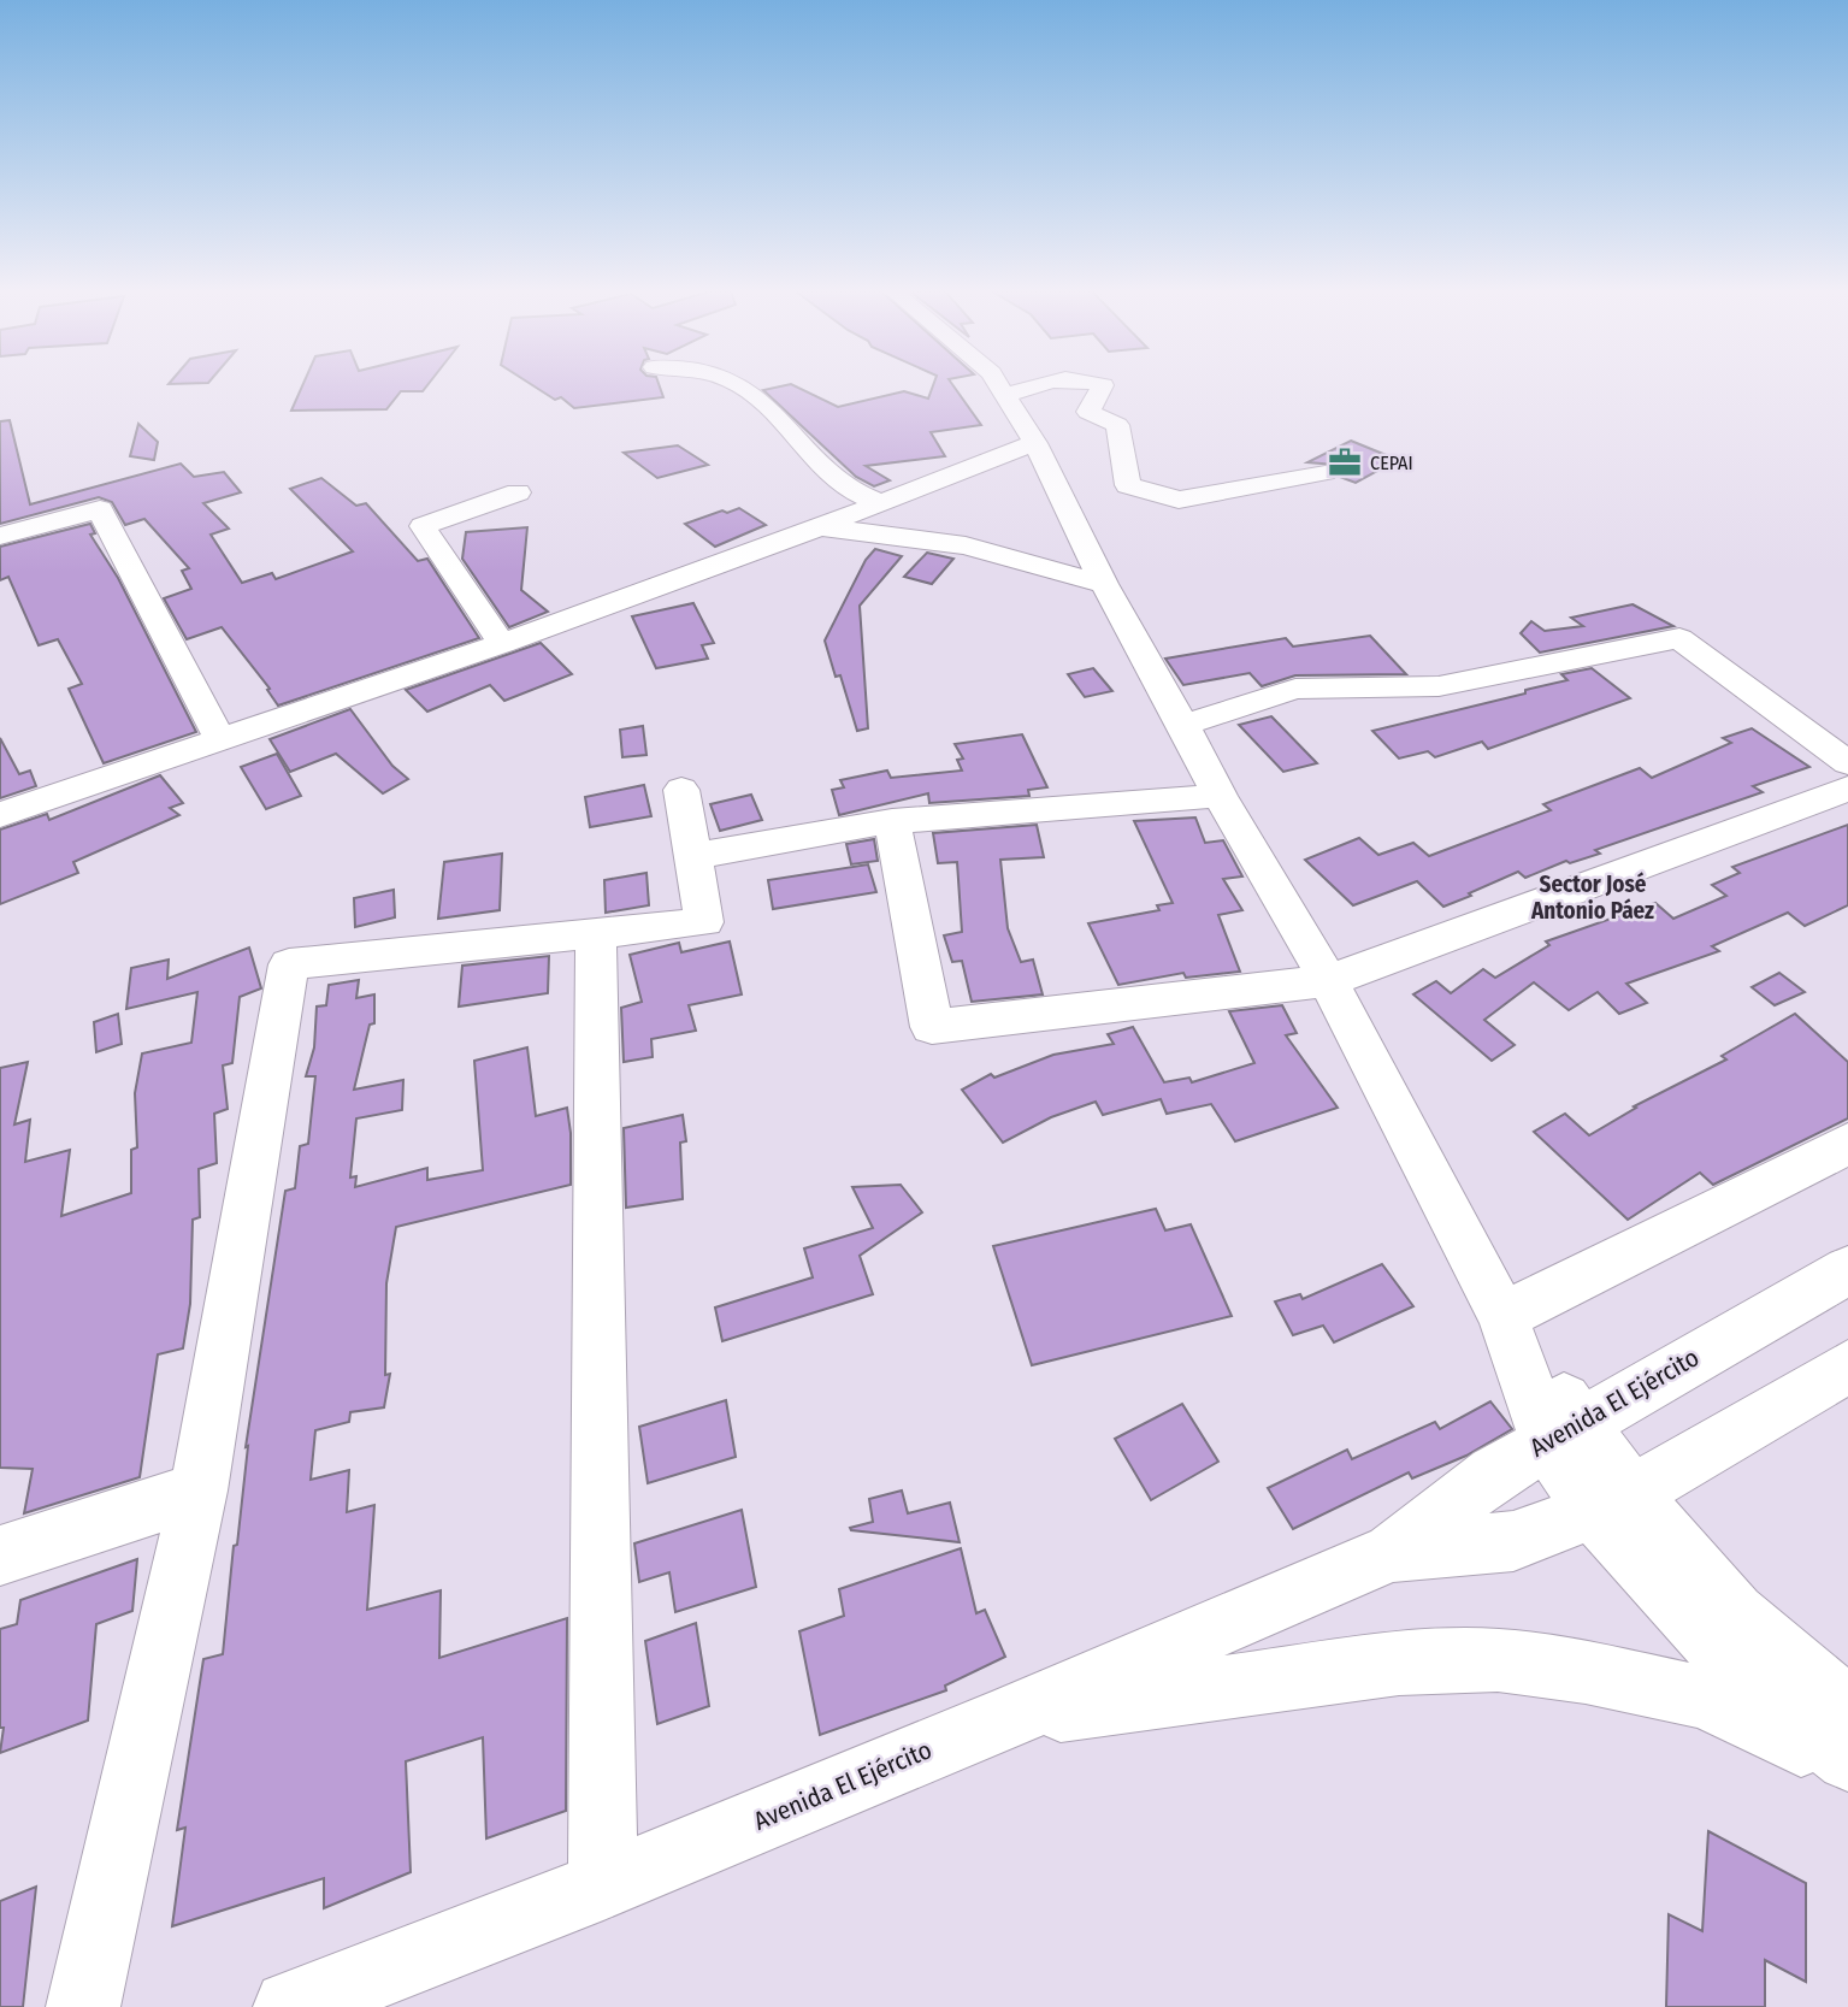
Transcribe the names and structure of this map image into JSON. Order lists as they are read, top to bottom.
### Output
{
  "streets": {
    "street": ["Avenida El Ejército"]
  },
  "districts": ["Sector José Antonio Páez"],
  "places": {
    "office": ["CEPAI"]
  }
}
